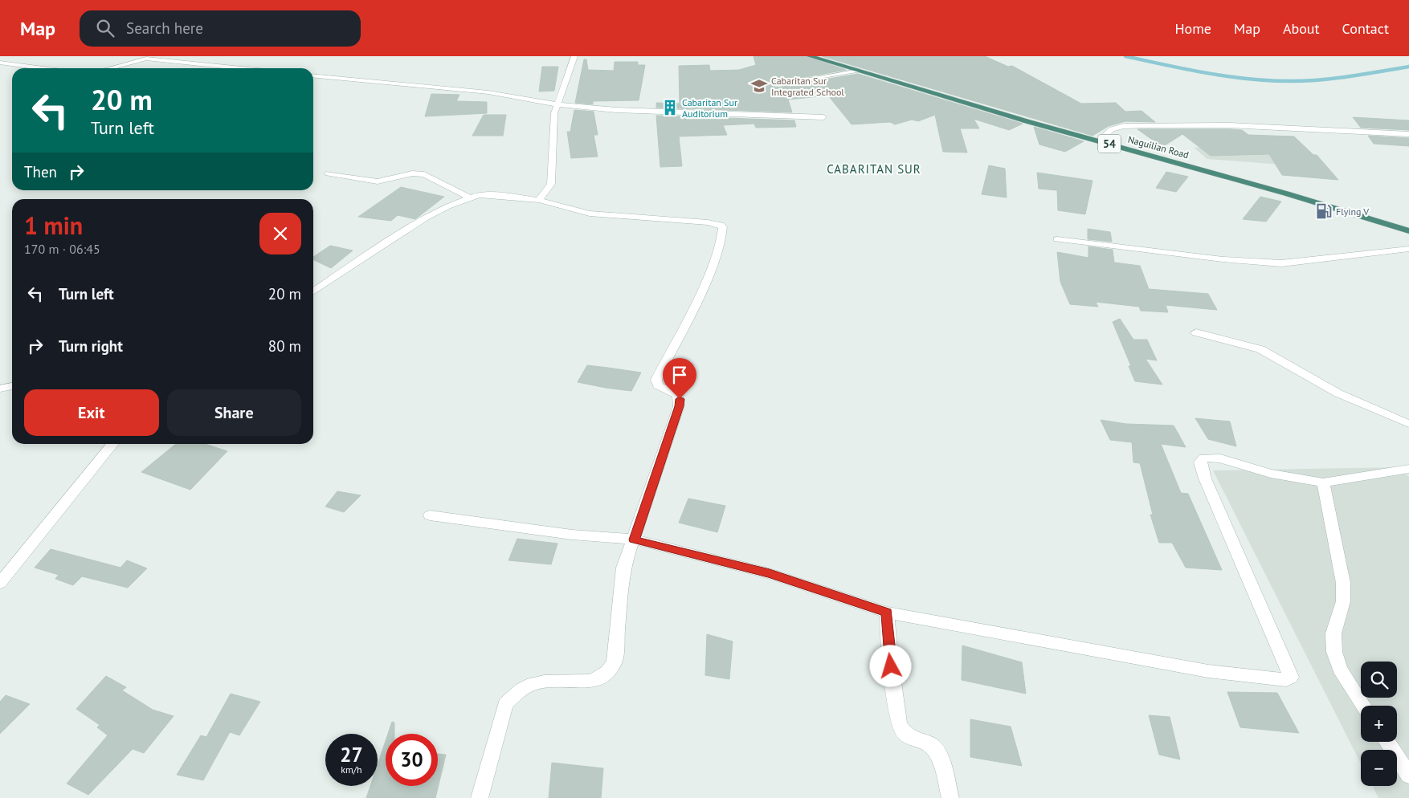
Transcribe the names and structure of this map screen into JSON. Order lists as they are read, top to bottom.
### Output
{
  "streets": {
    "highway": ["54", "Naguilian Road"]
  },
  "districts": ["CABARITAN SUR"],
  "places": {
    "school or university": ["Cabaritan Sur Integrated School"],
    "building": ["Cabaritan Sur Auditorium"],
    "fuel station": ["Flying V"]
  },
  "page": {
    "header": "Map",
    "search": "Search here",
    "nav": [
      "Home",
      "Map",
      "About",
      "Contact"
    ],
    "turn": ["20 m", "Turn left"],
    "then": "Then",
    "heading": ["1 min", "170 m · 06:45"],
    "list": [
      {
        "name": "Turn left",
        "value": "20 m"
      },
      {
        "name": "Turn right",
        "value": "80 m"
      }
    ],
    "buttons": ["Exit", "Share"],
    "map_buttons": ["+", "−"],
    "speed": "27 km/h",
    "limit": "30"
  }
}
